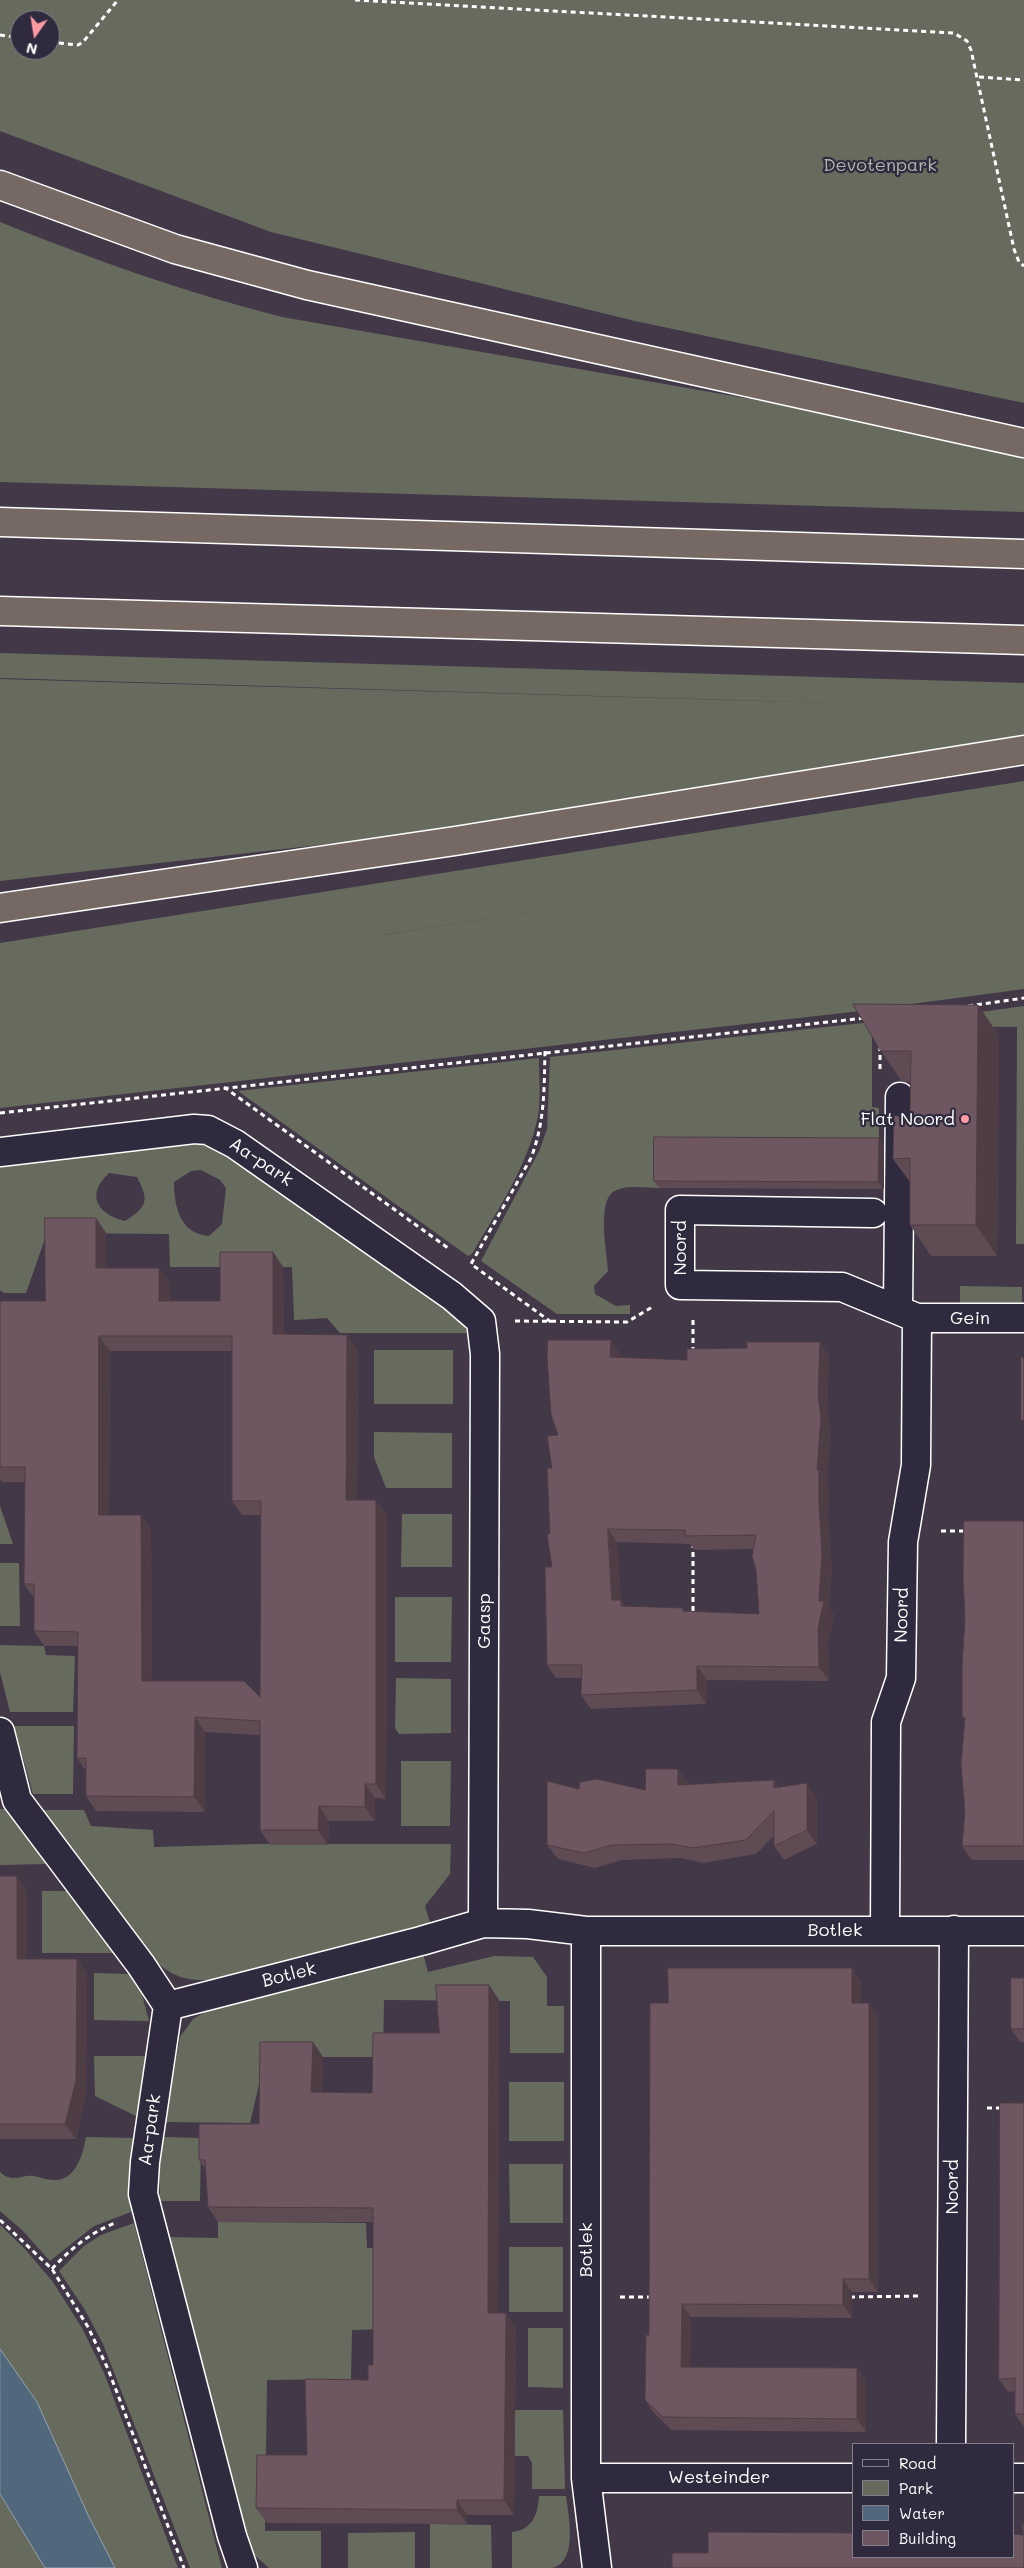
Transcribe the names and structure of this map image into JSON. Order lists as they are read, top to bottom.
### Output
{
  "streets": {
    "street": [
      "Aa-park",
      "Noord",
      "Gein",
      "Gaasp",
      "Botlek",
      "Westeinder"
    ]
  },
  "crossings": [
    ["Aa-park", "Gaasp"],
    ["Aa-park", "Botlek"],
    ["Noord", "Gein"],
    ["Noord", "Botlek"],
    ["Gaasp", "Botlek"],
    ["Botlek", "Westeinder"]
  ],
  "parks": ["Devotenpark"],
  "places": ["Flat Noord"],
  "legend": [
    "Road",
    "Park",
    "Water",
    "Building"
  ],
  "north": "bottom"
}
